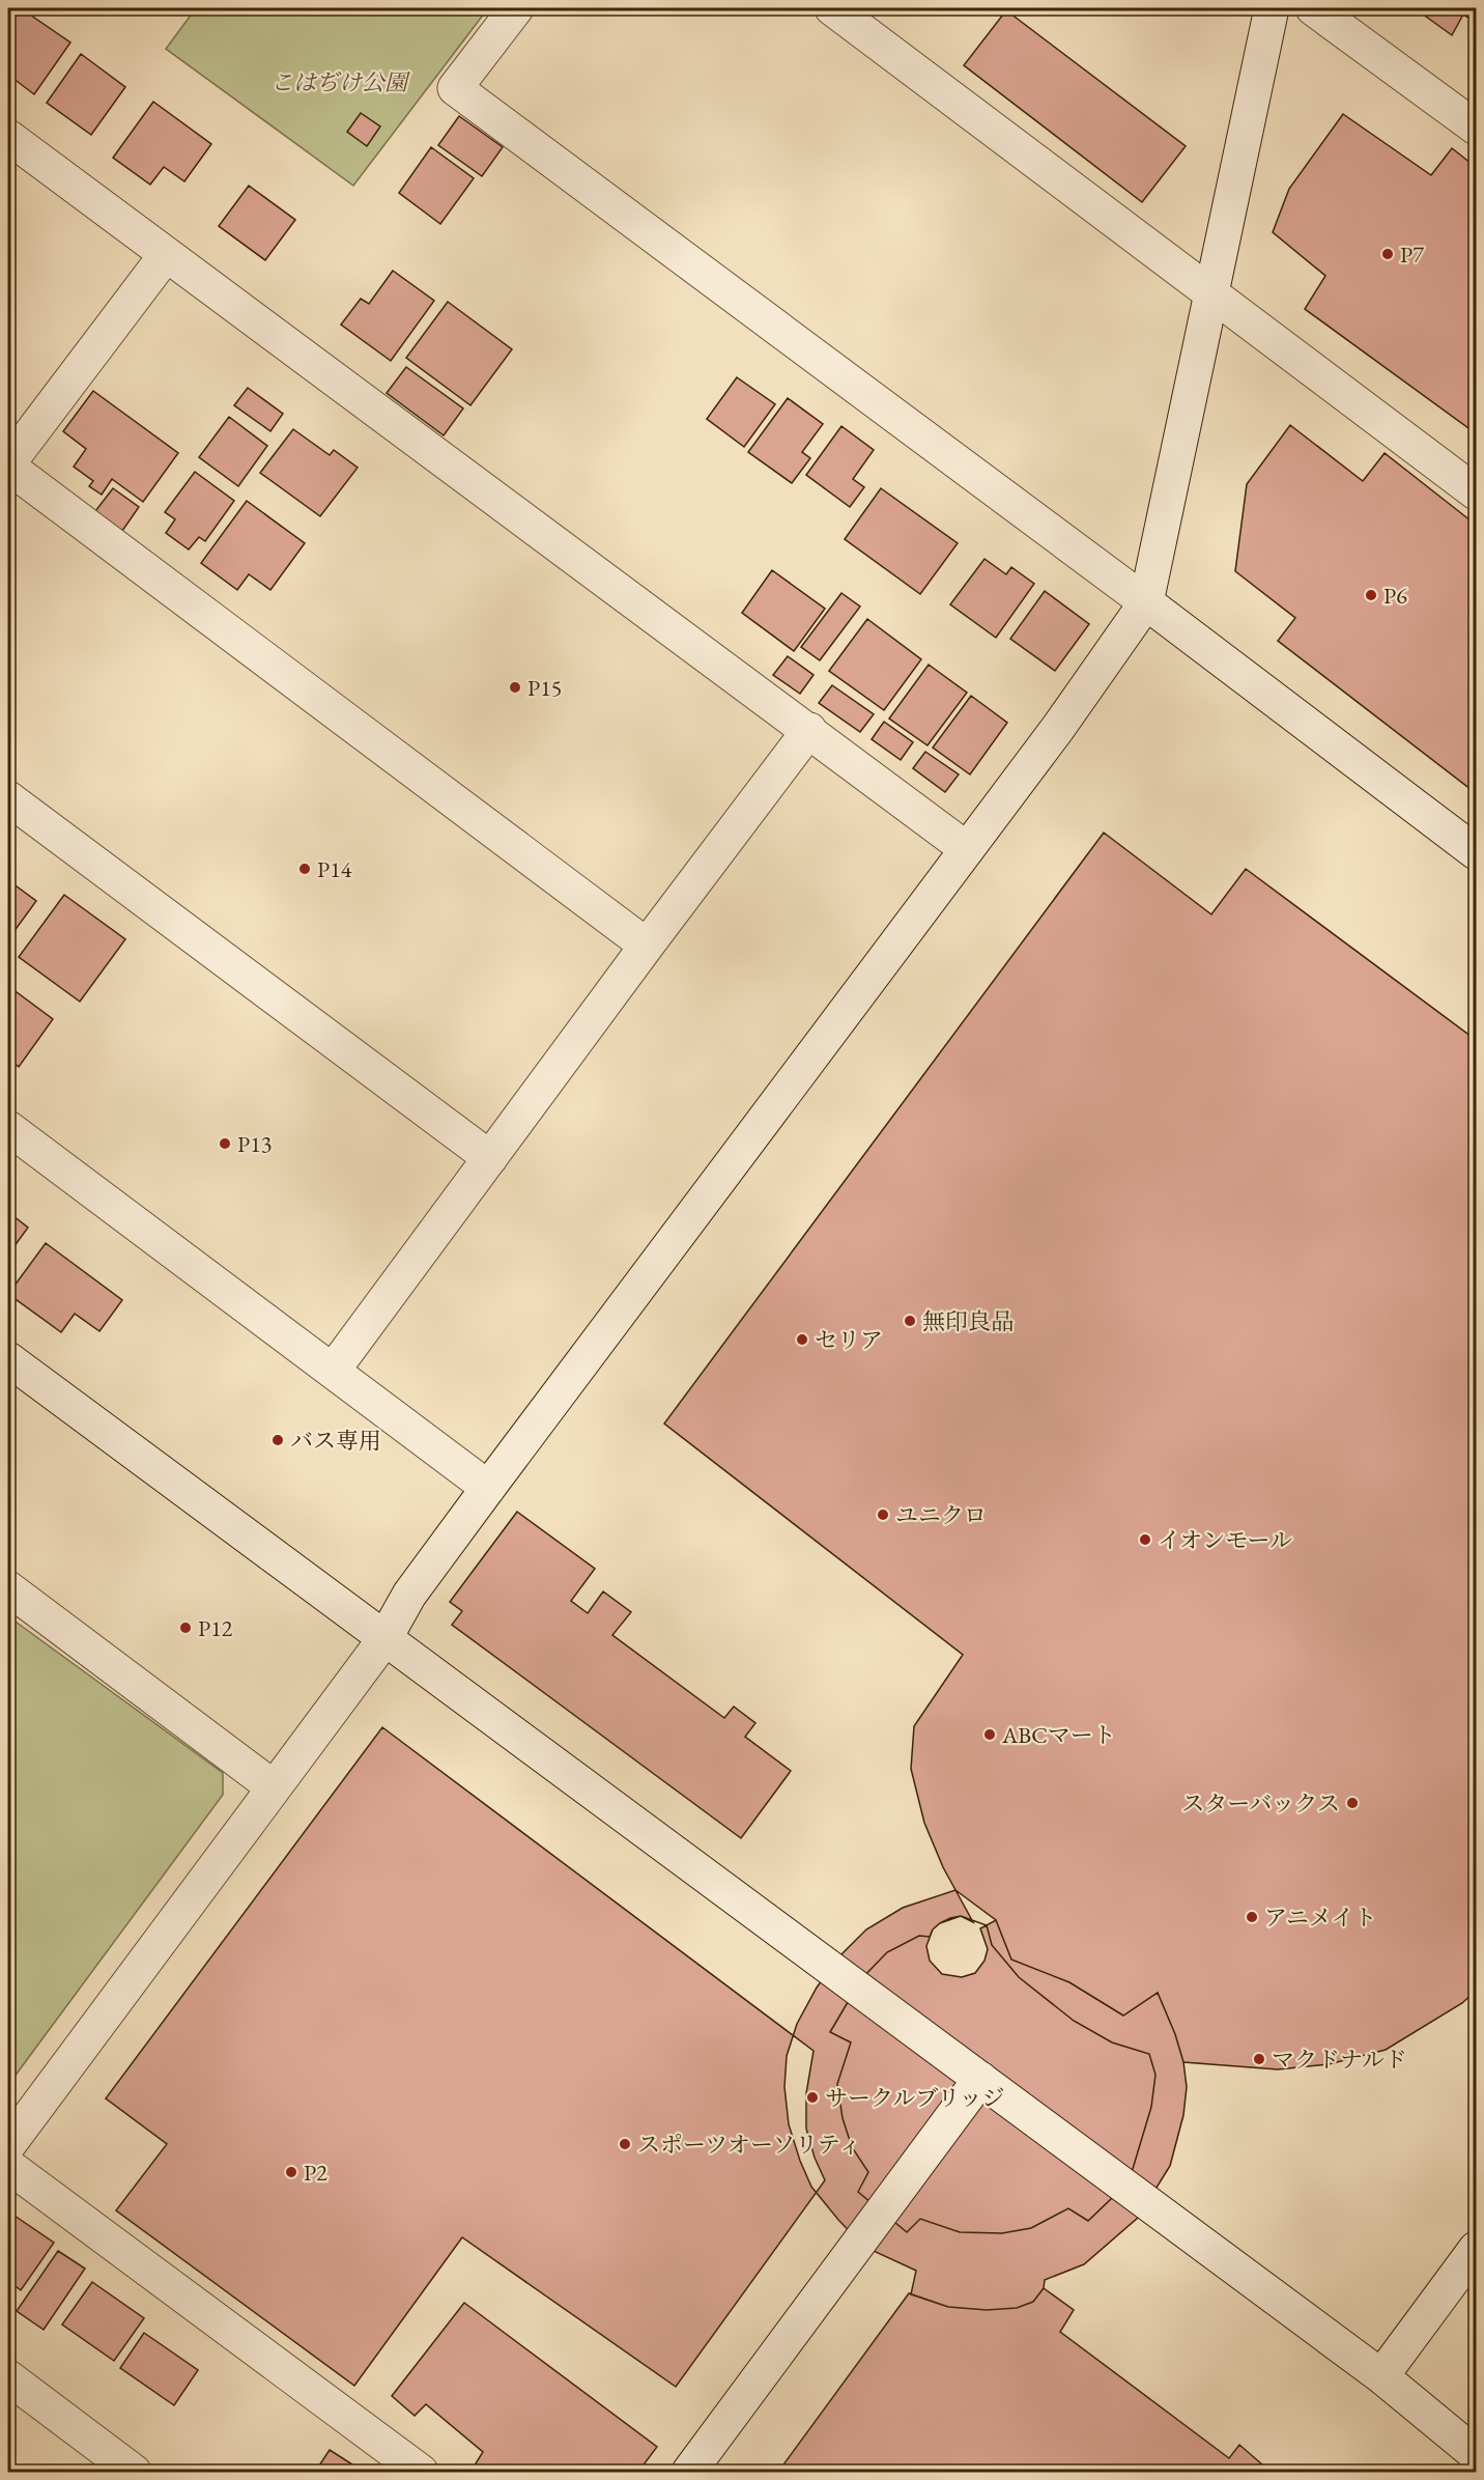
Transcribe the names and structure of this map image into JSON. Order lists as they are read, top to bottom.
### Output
{
  "parks": ["こはぢけ公園"],
  "places": [
    "P7",
    "P6",
    "P15",
    "P14",
    "P13",
    "無印良品",
    "セリア",
    "バス専用",
    "ユニクロ",
    "イオンモール",
    "P12",
    "ABCマート",
    "スターバックス",
    "アニメイト",
    "マクドナルド",
    "サークルブリッジ",
    "スポーツオーソリティ",
    "P2"
  ]
}
